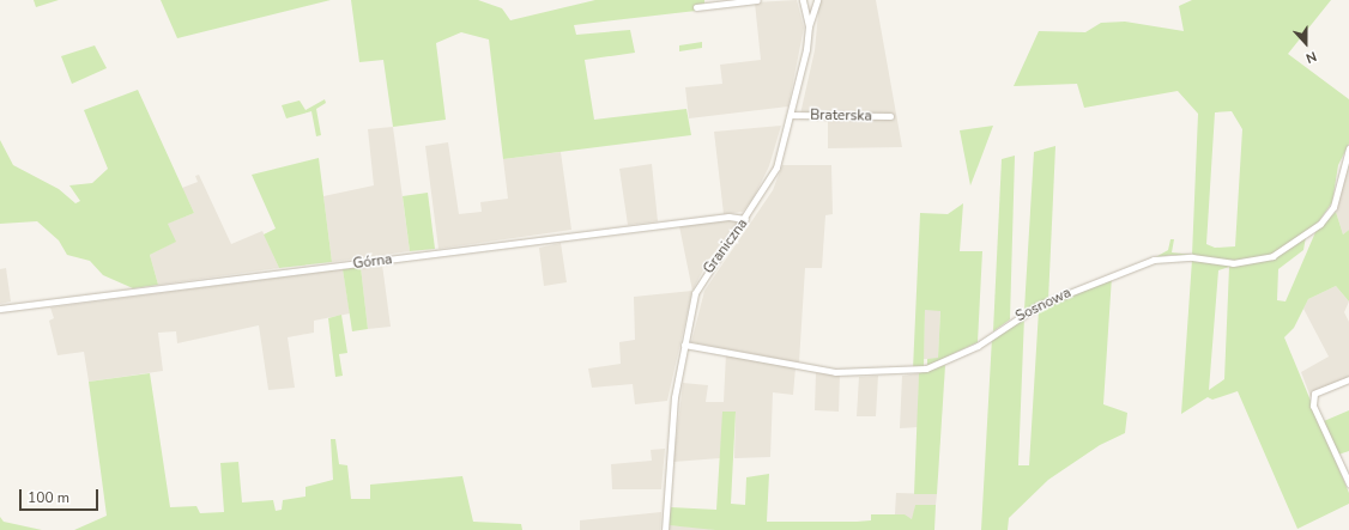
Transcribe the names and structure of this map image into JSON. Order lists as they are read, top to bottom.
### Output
{
  "streets": {
    "street": [
      "Braterska",
      "Graniczna",
      "Górna",
      "Sosnowa"
    ]
  },
  "crossings": [
    ["Braterska", "Graniczna"],
    ["Graniczna", "Górna"],
    ["Graniczna", "Sosnowa"]
  ],
  "scale_bar": "100 m",
  "north": "bottom"
}
